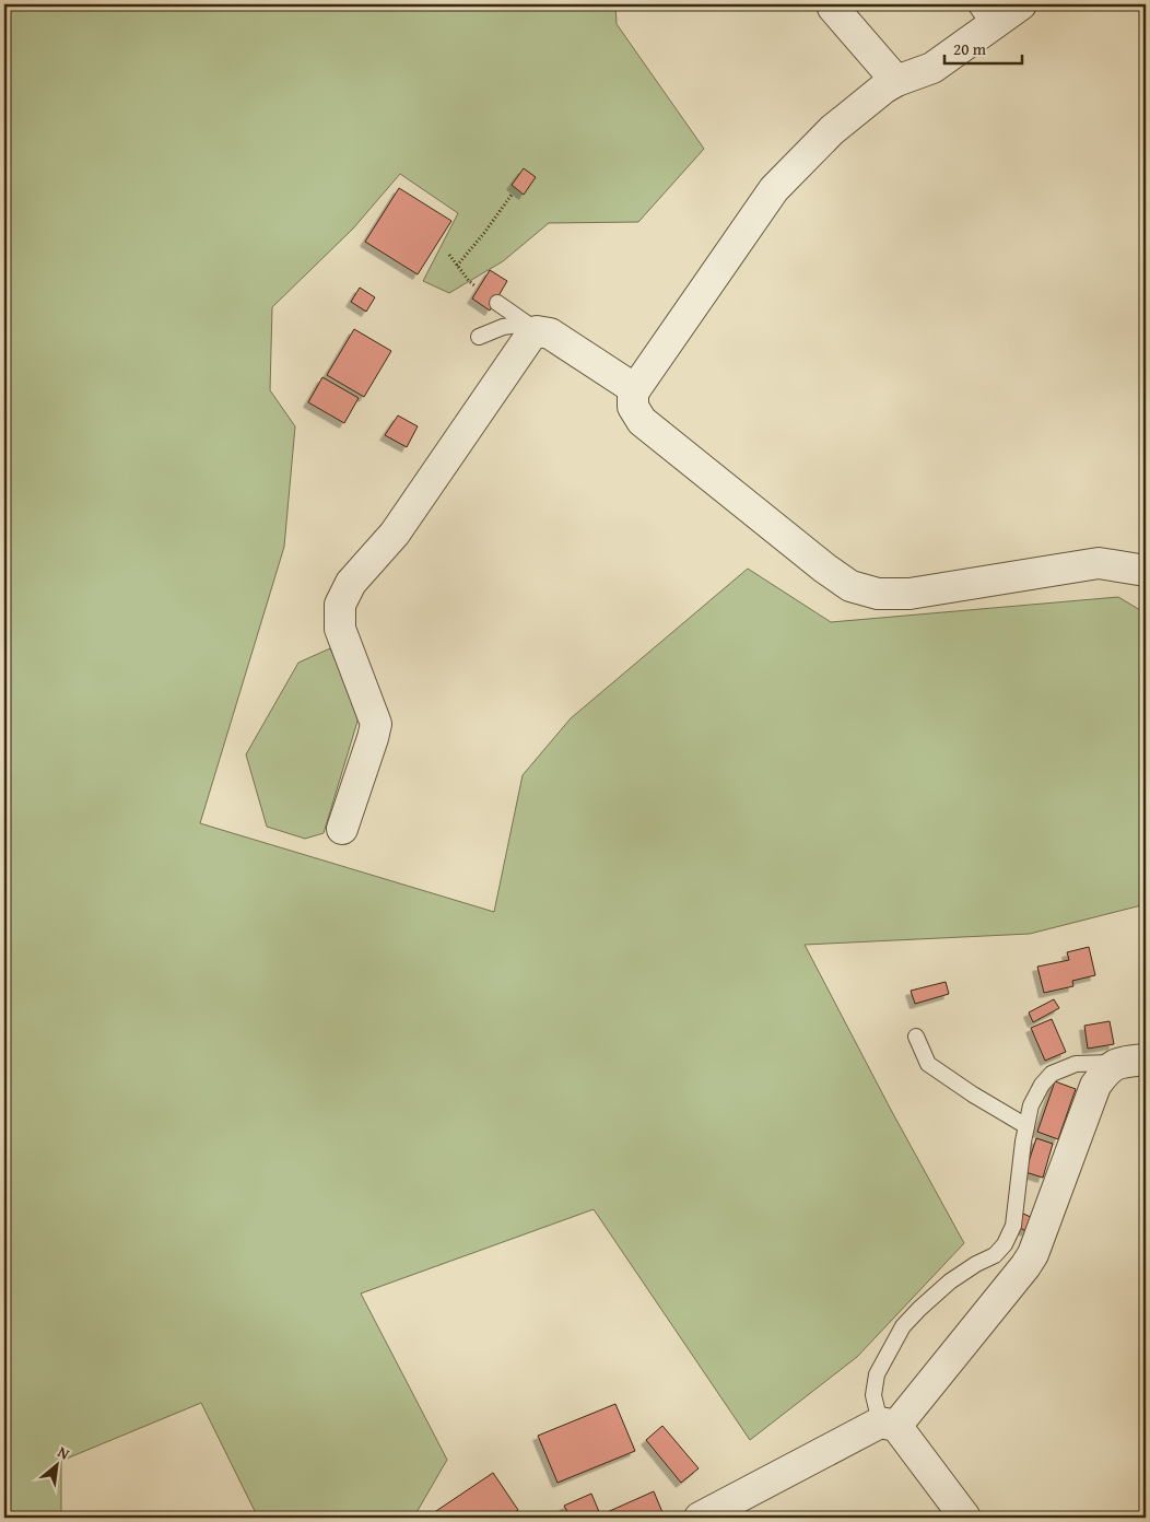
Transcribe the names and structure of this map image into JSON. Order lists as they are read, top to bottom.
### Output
{
  "scale_bar": "20 m",
  "north": "top right"
}
